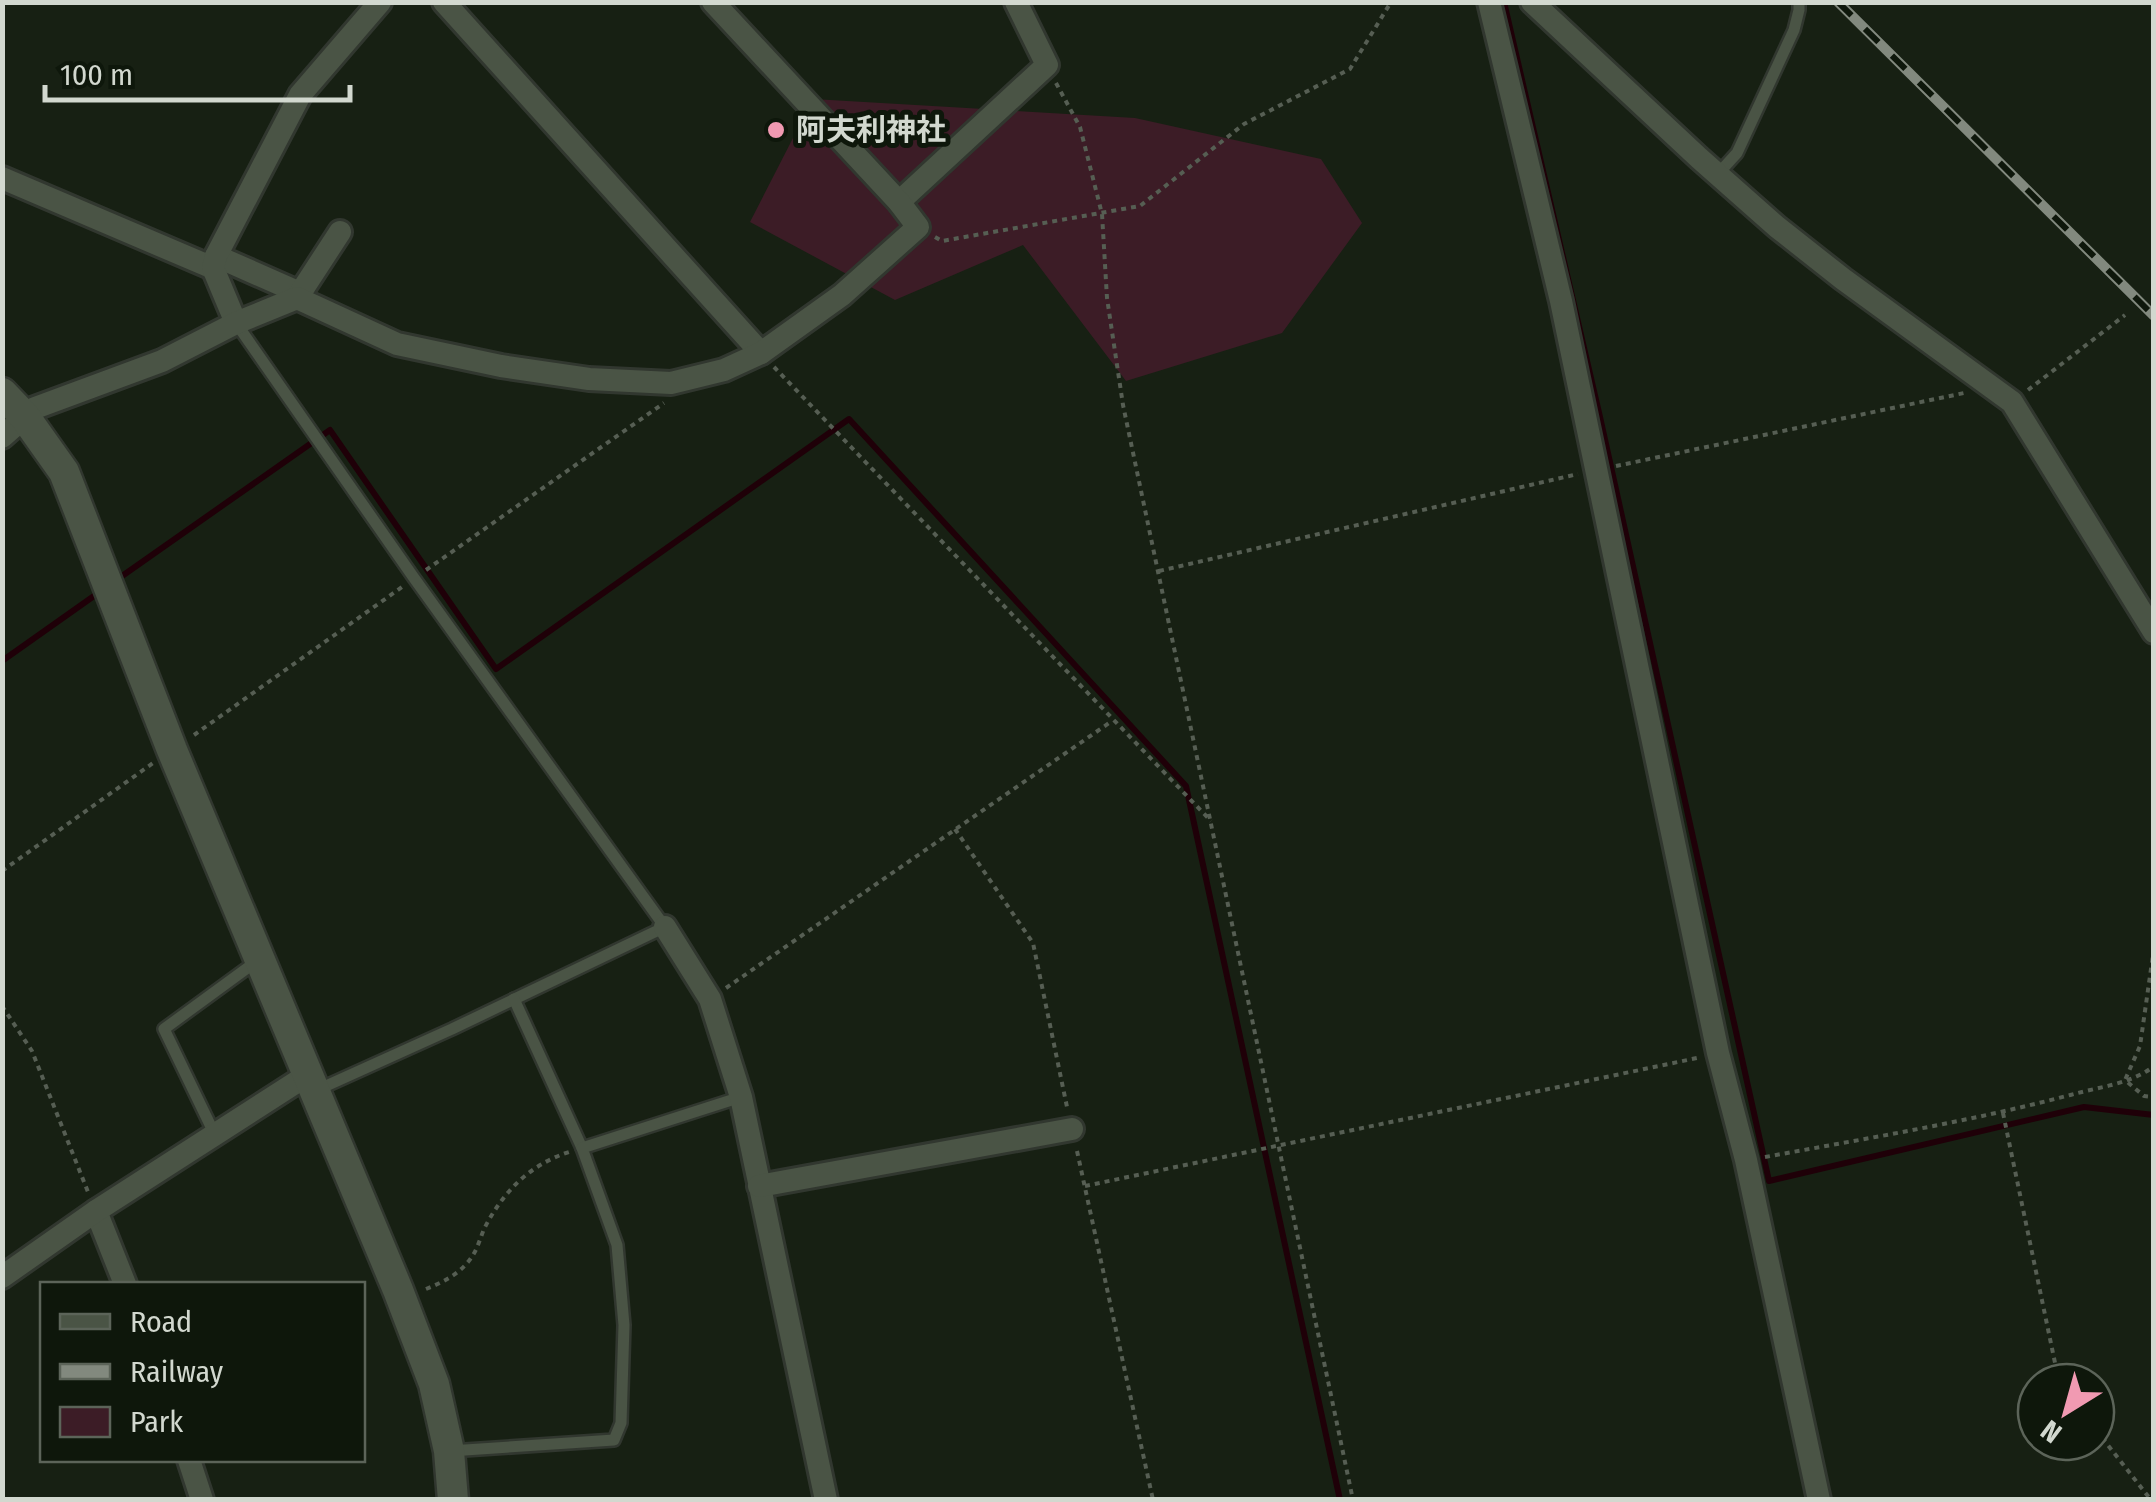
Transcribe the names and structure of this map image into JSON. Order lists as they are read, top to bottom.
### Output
{
  "places": ["阿夫利神社"],
  "legend": ["Road", "Railway", "Park"],
  "scale_bar": "100 m",
  "north": "bottom left"
}
